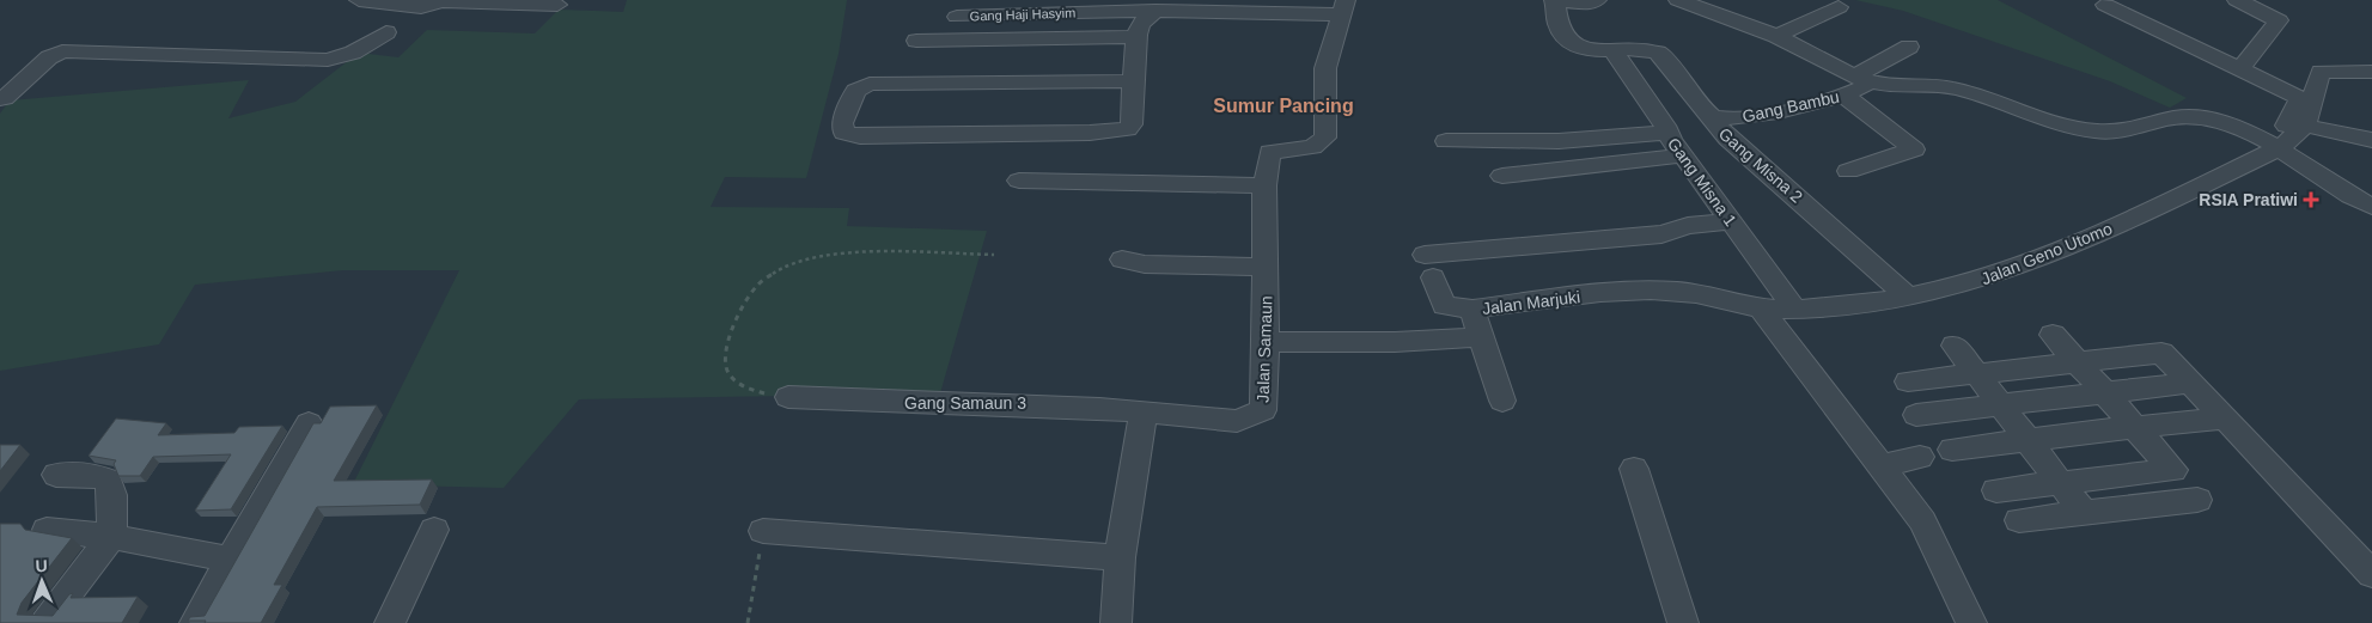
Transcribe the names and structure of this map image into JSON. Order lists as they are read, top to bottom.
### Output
{
  "streets": {
    "street": [
      "Gang Haji Hasyim",
      "Gang Bambu",
      "Gang Misna 2",
      "Gang Misna 1",
      "Jalan Geno Utomo",
      "Jalan Marjuki",
      "Jalan Samaun",
      "Gang Samaun 3"
    ]
  },
  "crossings": [
    ["Gang Haji Hasyim", "Jalan Samaun"],
    ["Gang Bambu", "Gang Misna 2"],
    ["Gang Misna 2", "Gang Misna 1"],
    ["Gang Misna 2", "Jalan Geno Utomo"],
    ["Gang Misna 1", "Jalan Geno Utomo"],
    ["Jalan Geno Utomo", "Jalan Marjuki"],
    ["Jalan Marjuki", "Jalan Samaun"],
    ["Jalan Samaun", "Gang Samaun 3"]
  ],
  "districts": ["Sumur Pancing"],
  "places": {
    "health": ["RSIA Pratiwi"]
  },
  "north": "top"
}
